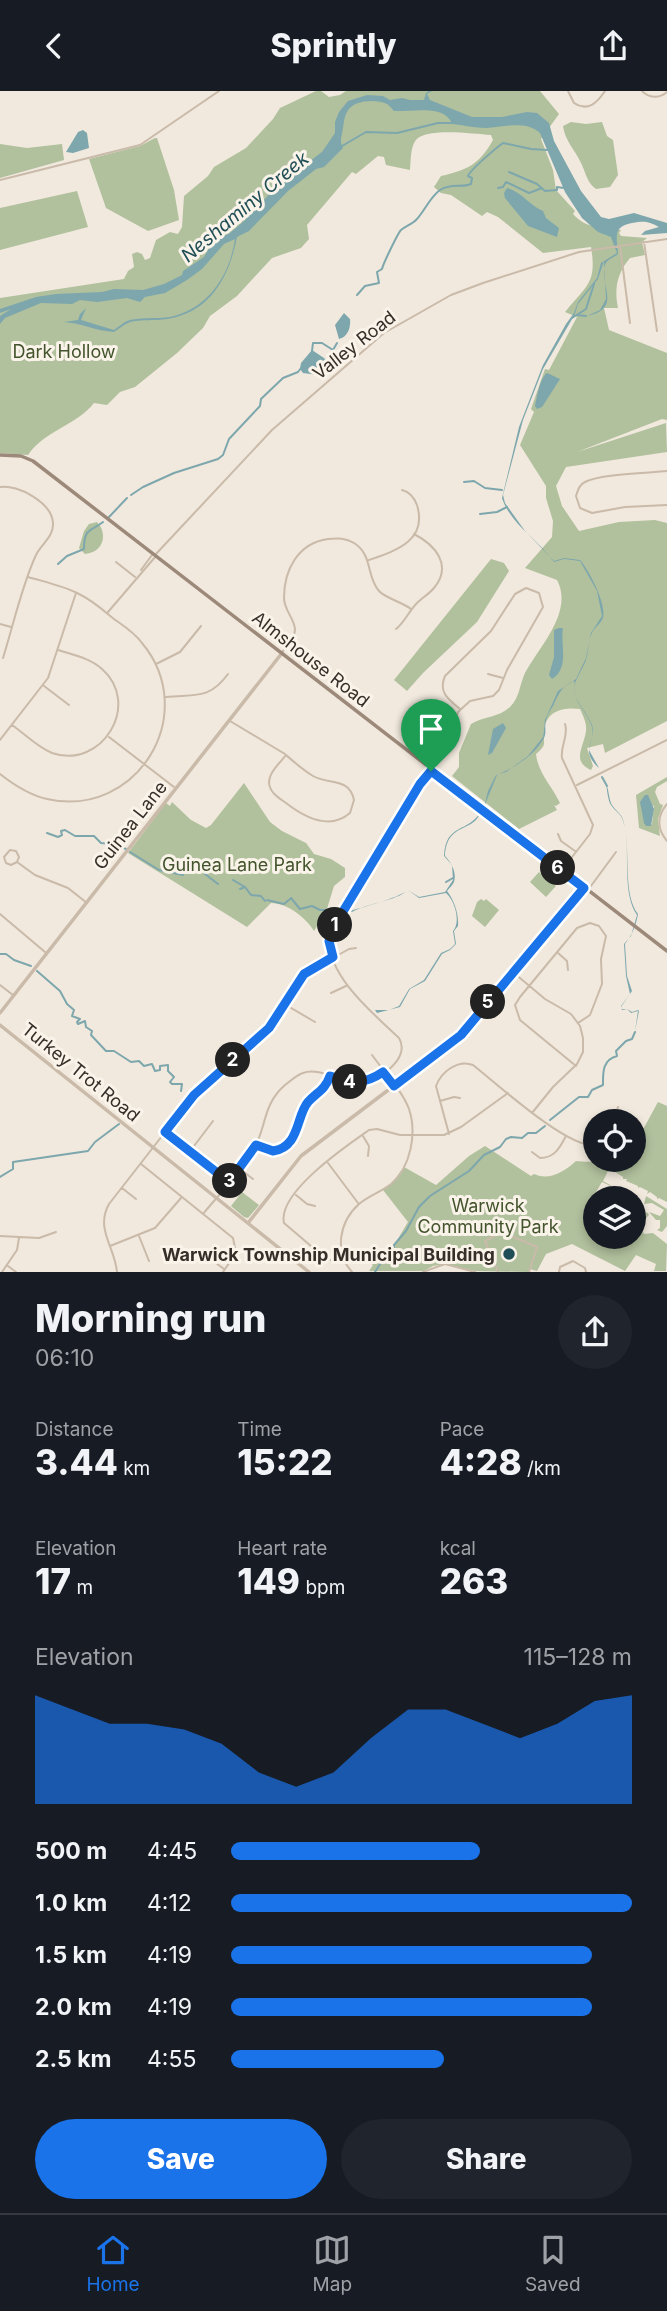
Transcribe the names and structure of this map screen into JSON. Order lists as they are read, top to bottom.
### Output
{
  "streets": {
    "main road": ["Almshouse Road"],
    "street": ["Valley Road", "Guinea Lane", "Turkey Trot Road"]
  },
  "crossings": [
    ["Valley Road", "Almshouse Road"],
    ["Almshouse Road", "Guinea Lane"]
  ],
  "water": ["Neshaminy Creek"],
  "parks": ["Dark Hollow", "Guinea Lane Park", "Warwick Community Park"],
  "places": ["Warwick Township Municipal Building"],
  "page": {
    "header": "Sprintly",
    "pins": [
      "6",
      "1",
      "5",
      "2",
      "4",
      "3"
    ],
    "heading": ["Morning run", "06:10"],
    "stats": [
      ["Distance", "3.44 km"],
      ["Time", "15:22"],
      ["Pace", "4:28 /km"],
      ["Elevation", "17 m"],
      ["Heart rate", "149 bpm"],
      ["kcal", "263"]
    ],
    "chart": ["Elevation", "115–128 m"],
    "list": [
      {
        "name": "500 m",
        "note": "4:45"
      },
      {
        "name": "1.0 km",
        "note": "4:12"
      },
      {
        "name": "1.5 km",
        "note": "4:19"
      },
      {
        "name": "2.0 km",
        "note": "4:19"
      },
      {
        "name": "2.5 km",
        "note": "4:55"
      }
    ],
    "buttons": ["Save", "Share"],
    "tabs": ["Home", "Map", "Saved"]
  }
}
